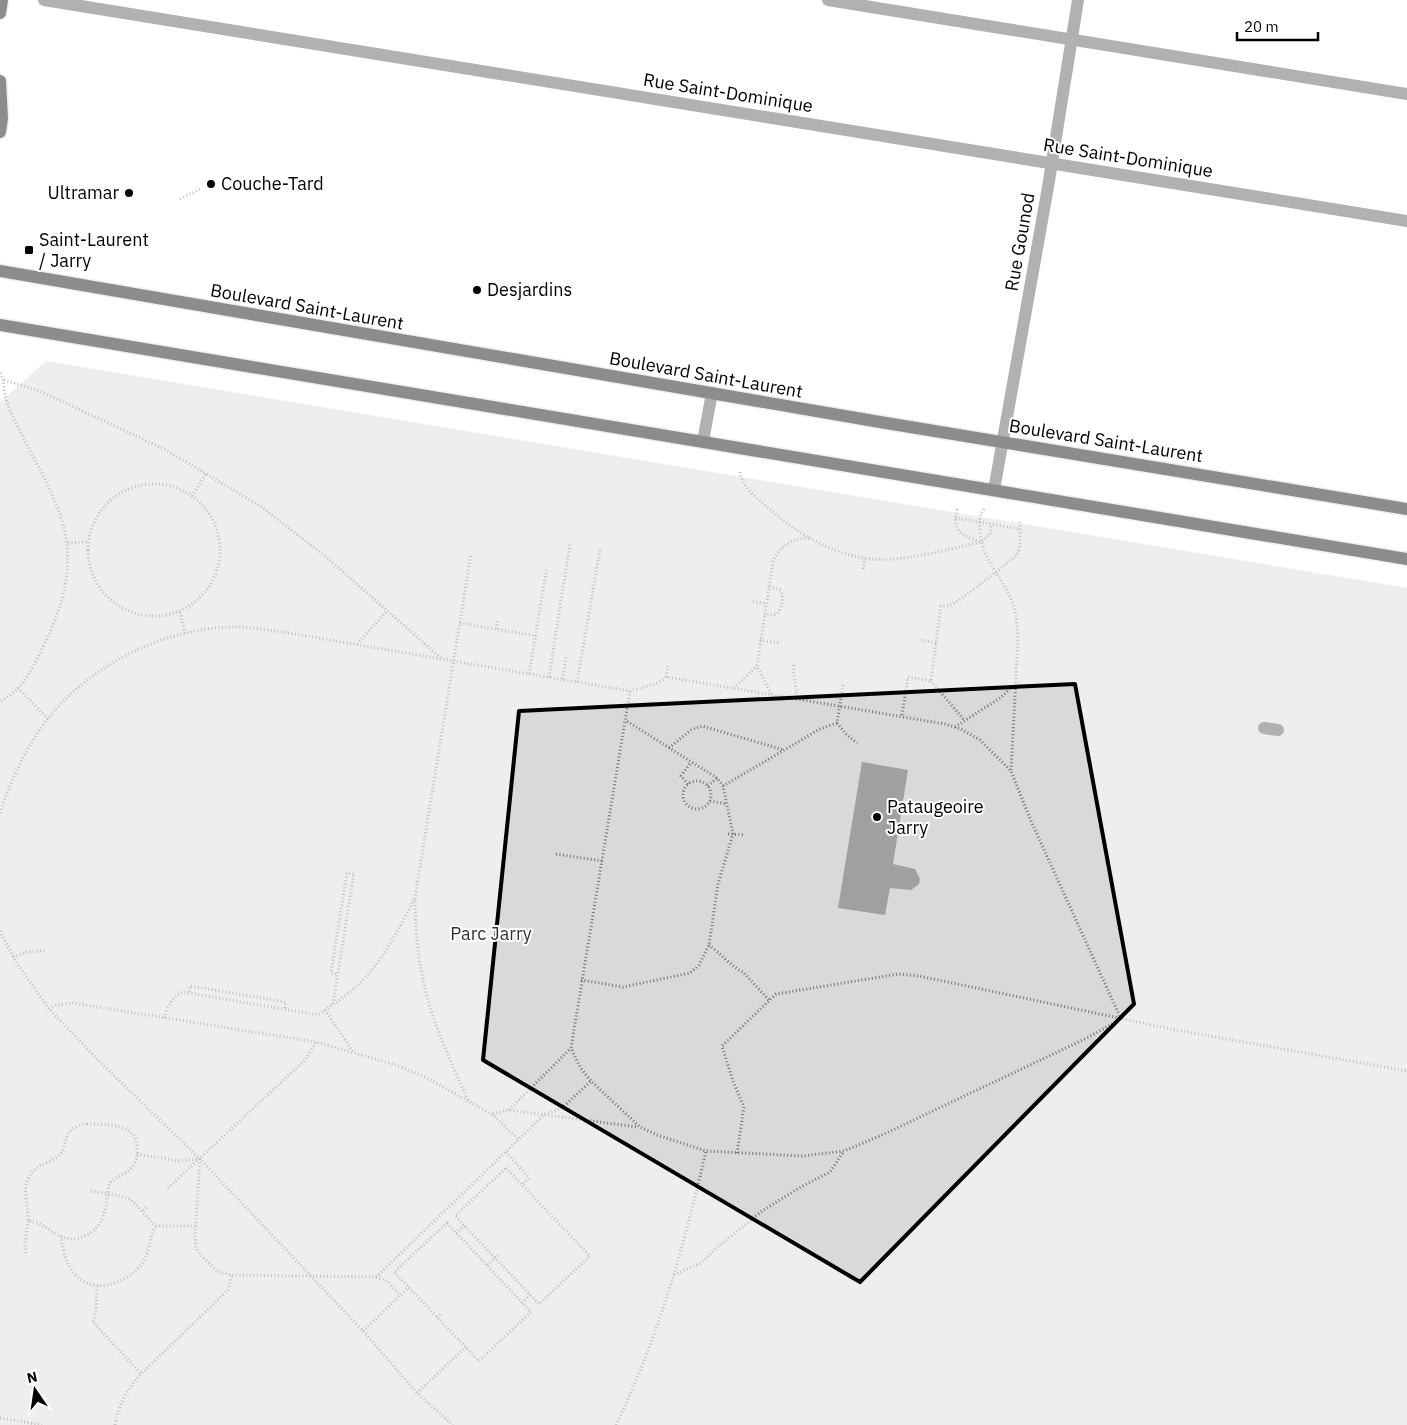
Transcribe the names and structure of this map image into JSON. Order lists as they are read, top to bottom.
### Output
{
  "streets": {
    "main road": ["Boulevard Saint-Laurent"],
    "street": ["Rue Saint-Dominique", "Rue Gounod"]
  },
  "crossings": [
    ["Rue Saint-Dominique", "Rue Gounod"],
    ["Rue Gounod", "Boulevard Saint-Laurent"]
  ],
  "parks": ["Parc Jarry"],
  "places": {
    "other": [
      "Couche-Tard",
      "Ultramar",
      "Desjardins",
      "Pataugeoire Jarry"
    ],
    "transit": ["Saint-Laurent / Jarry"]
  },
  "scale_bar": "20 m",
  "north": "top"
}
